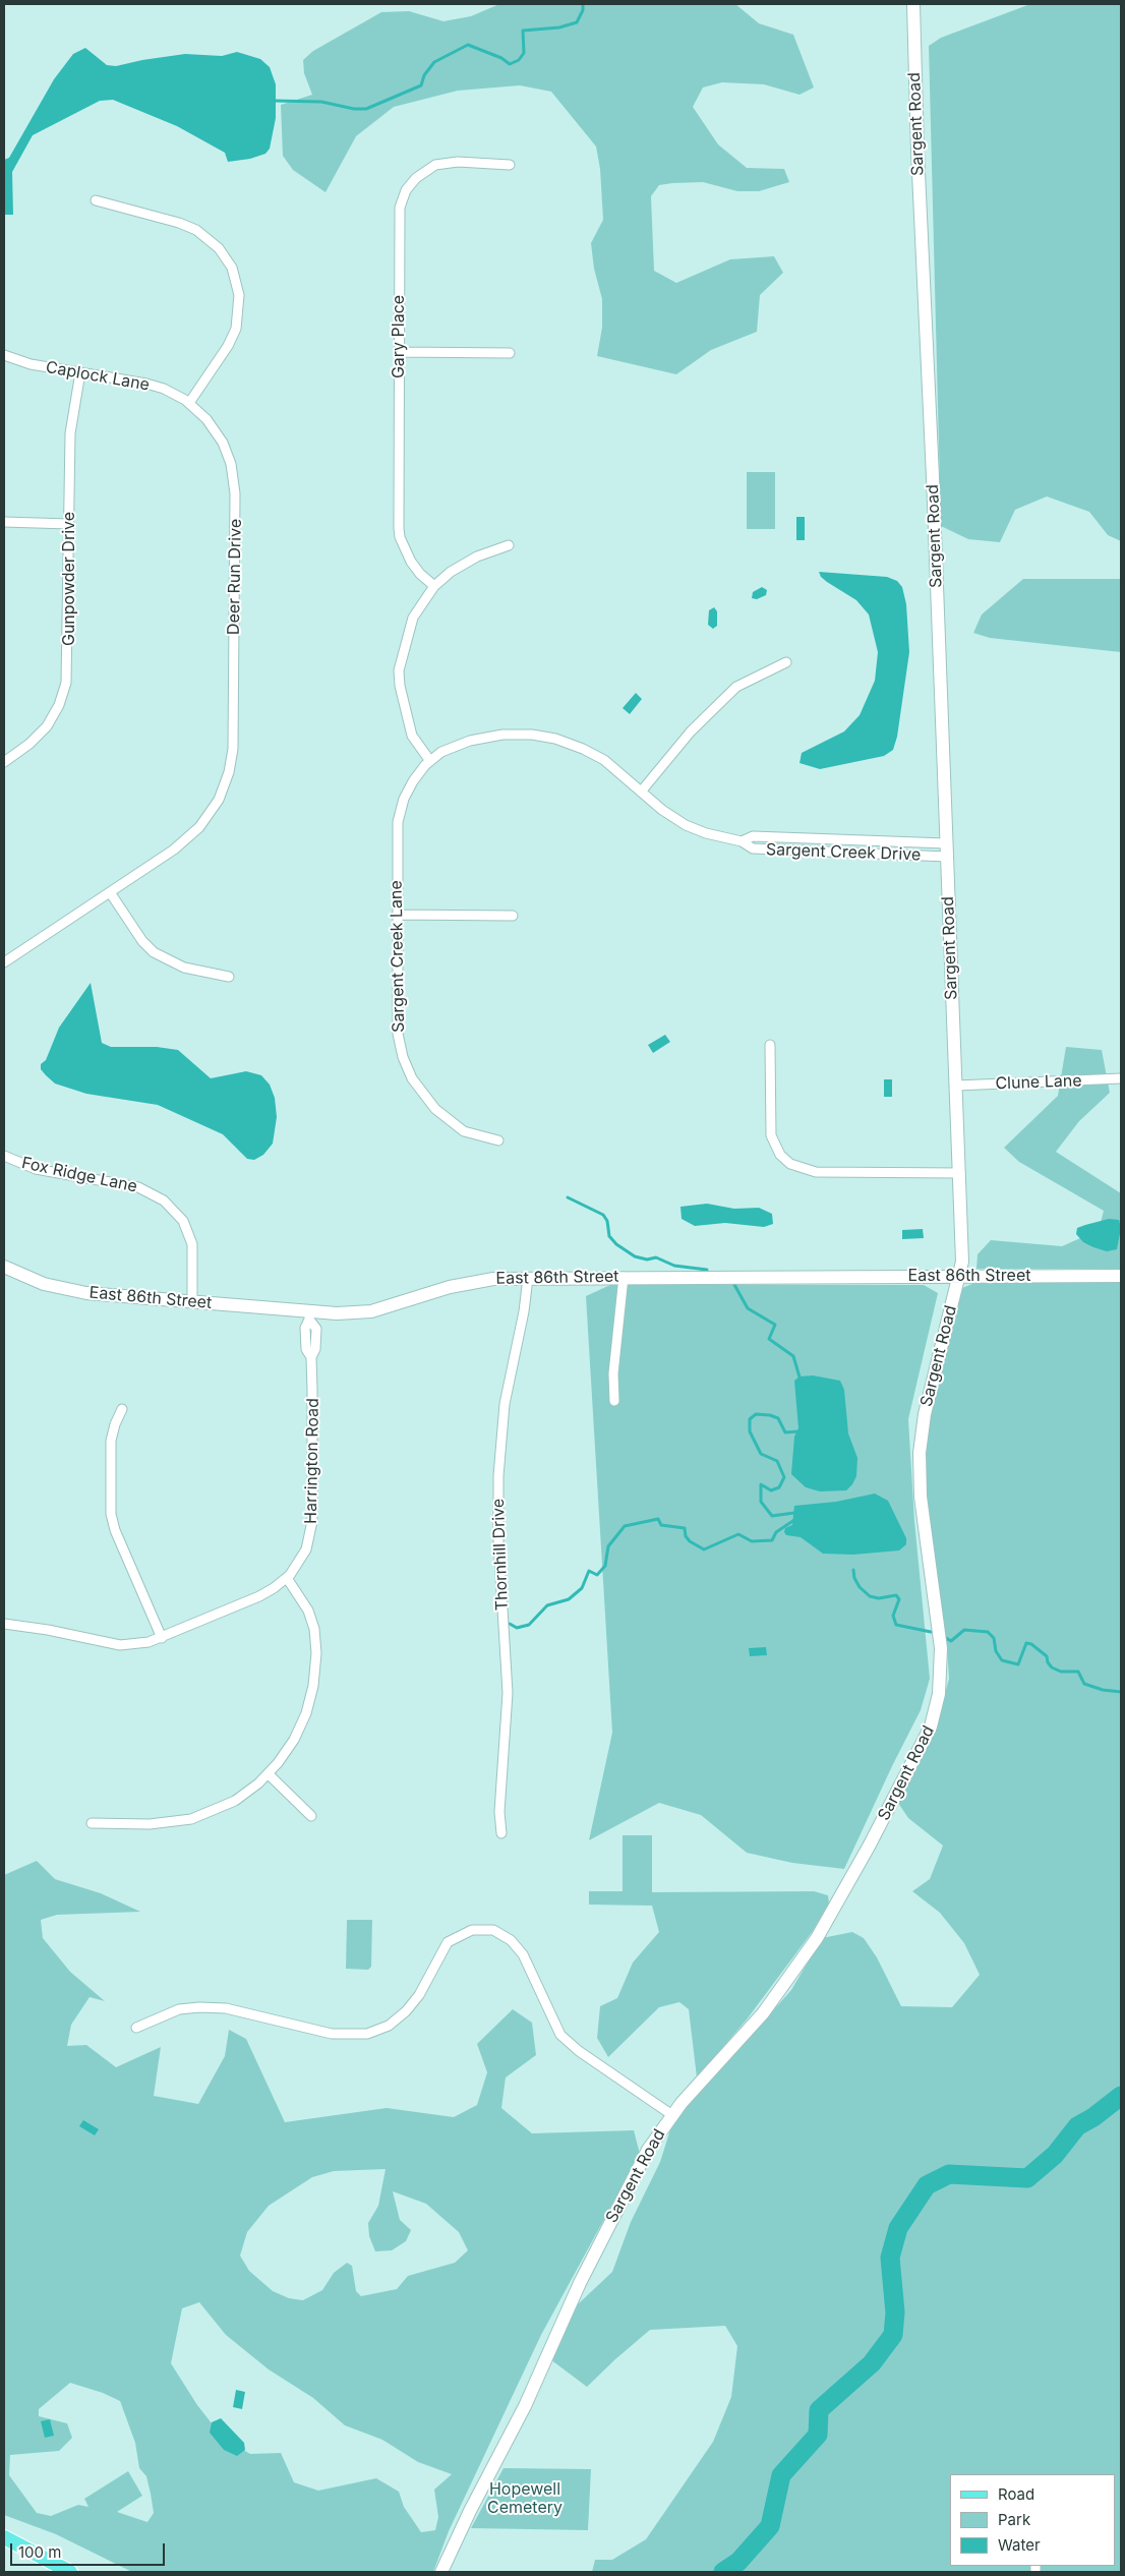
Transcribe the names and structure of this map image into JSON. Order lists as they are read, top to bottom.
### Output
{
  "streets": {
    "street": [
      "Sargent Road",
      "Gary Place",
      "Caplock Lane",
      "Deer Run Drive",
      "Gunpowder Drive",
      "Sargent Creek Drive",
      "Sargent Creek Lane",
      "Clune Lane",
      "Fox Ridge Lane",
      "East 86th Street",
      "Harrington Road",
      "Thornhill Drive"
    ]
  },
  "crossings": [
    ["Sargent Road", "Sargent Creek Drive"],
    ["Sargent Road", "Clune Lane"],
    ["Sargent Road", "East 86th Street"],
    ["Caplock Lane", "Deer Run Drive"],
    ["Caplock Lane", "Gunpowder Drive"],
    ["Sargent Creek Drive", "Sargent Creek Lane"],
    ["Fox Ridge Lane", "East 86th Street"],
    ["East 86th Street", "Harrington Road"],
    ["East 86th Street", "Thornhill Drive"]
  ],
  "parks": ["Hopewell Cemetery"],
  "legend": ["Road", "Park", "Water"],
  "scale_bar": "100 m"
}
